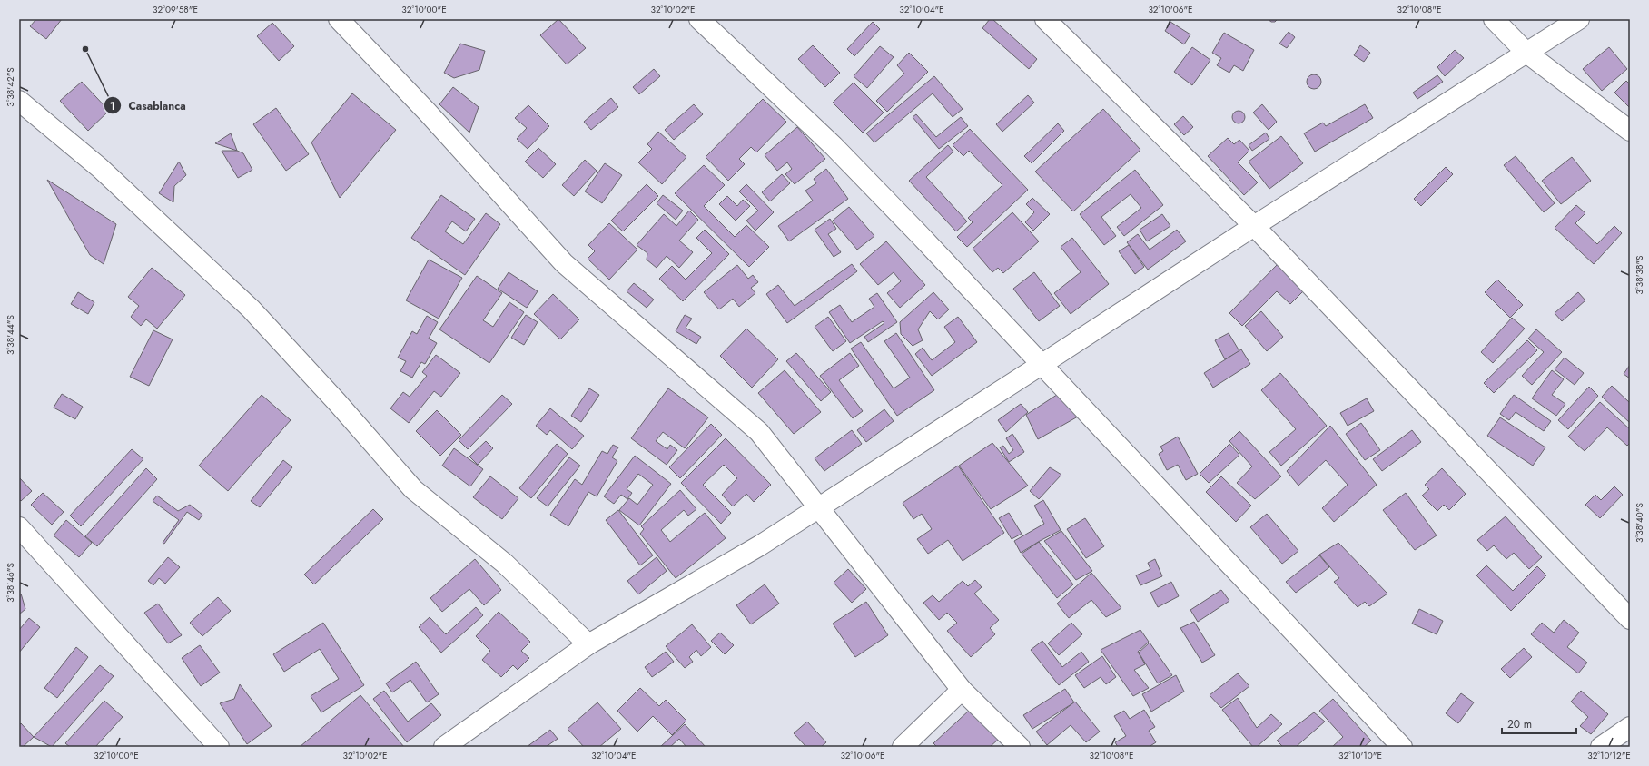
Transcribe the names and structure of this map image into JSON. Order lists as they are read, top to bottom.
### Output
{
  "places": ["Casablanca"],
  "scale_bar": "20 m",
  "coordinates": [
    "32°09'58\"E",
    "32°10'00\"E",
    "32°10'02\"E",
    "32°10'04\"E",
    "32°10'06\"E",
    "32°10'08\"E",
    "3°38'42\"S",
    "3°38'38\"S",
    "3°38'44\"S",
    "3°38'40\"S",
    "3°38'46\"S",
    "32°10'10\"E",
    "32°10'12\"E"
  ]
}
